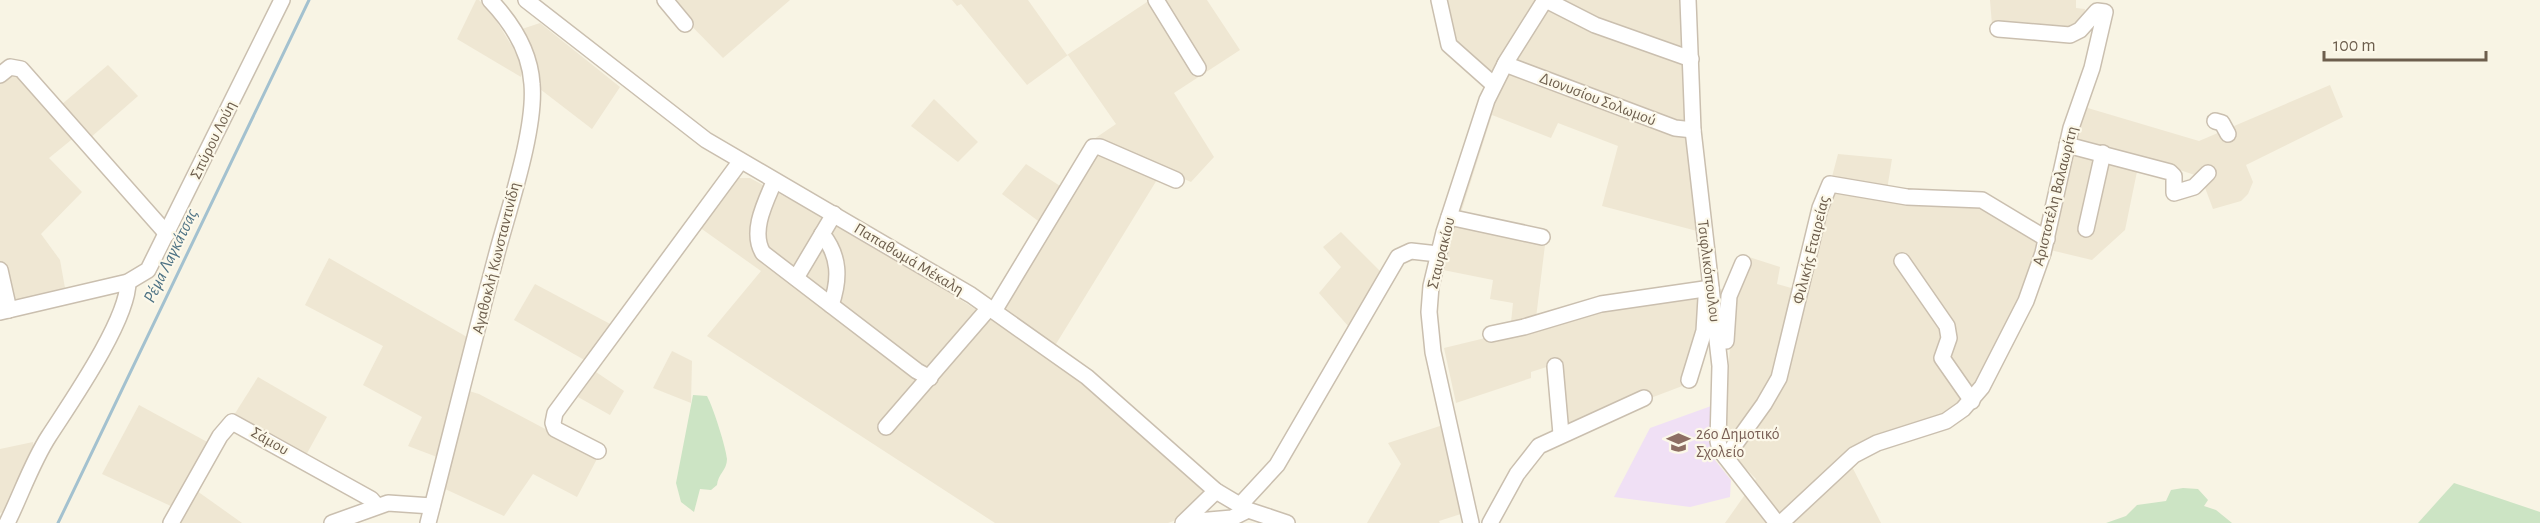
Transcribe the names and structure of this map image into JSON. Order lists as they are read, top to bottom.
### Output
{
  "streets": {
    "street": [
      "Διονυσίου Σολωμού",
      "Σπύρου Λούη",
      "Αριστοτέλη Βαλαωρίτη",
      "Φιλικής Εταιρείας",
      "Σταυρακίου",
      "Αγαθοκλή Κωνσταντινίδη",
      "Παπαθωμά Μέκαλη",
      "Τσιφλικόπουλου",
      "Σάμου"
    ]
  },
  "crossings": [
    ["Διονυσίου Σολωμού", "Σταυρακίου"],
    ["Διονυσίου Σολωμού", "Τσιφλικόπουλου"],
    ["Αριστοτέλη Βαλαωρίτη", "Φιλικής Εταιρείας"],
    ["Αριστοτέλη Βαλαωρίτη", "Τσιφλικόπουλου"],
    ["Φιλικής Εταιρείας", "Τσιφλικόπουλου"]
  ],
  "water": ["Ρέμα Λαγκάτσας"],
  "places": {
    "school or university": ["26ο Δημοτικό Σχολείο"]
  },
  "scale_bar": "100 m"
}
